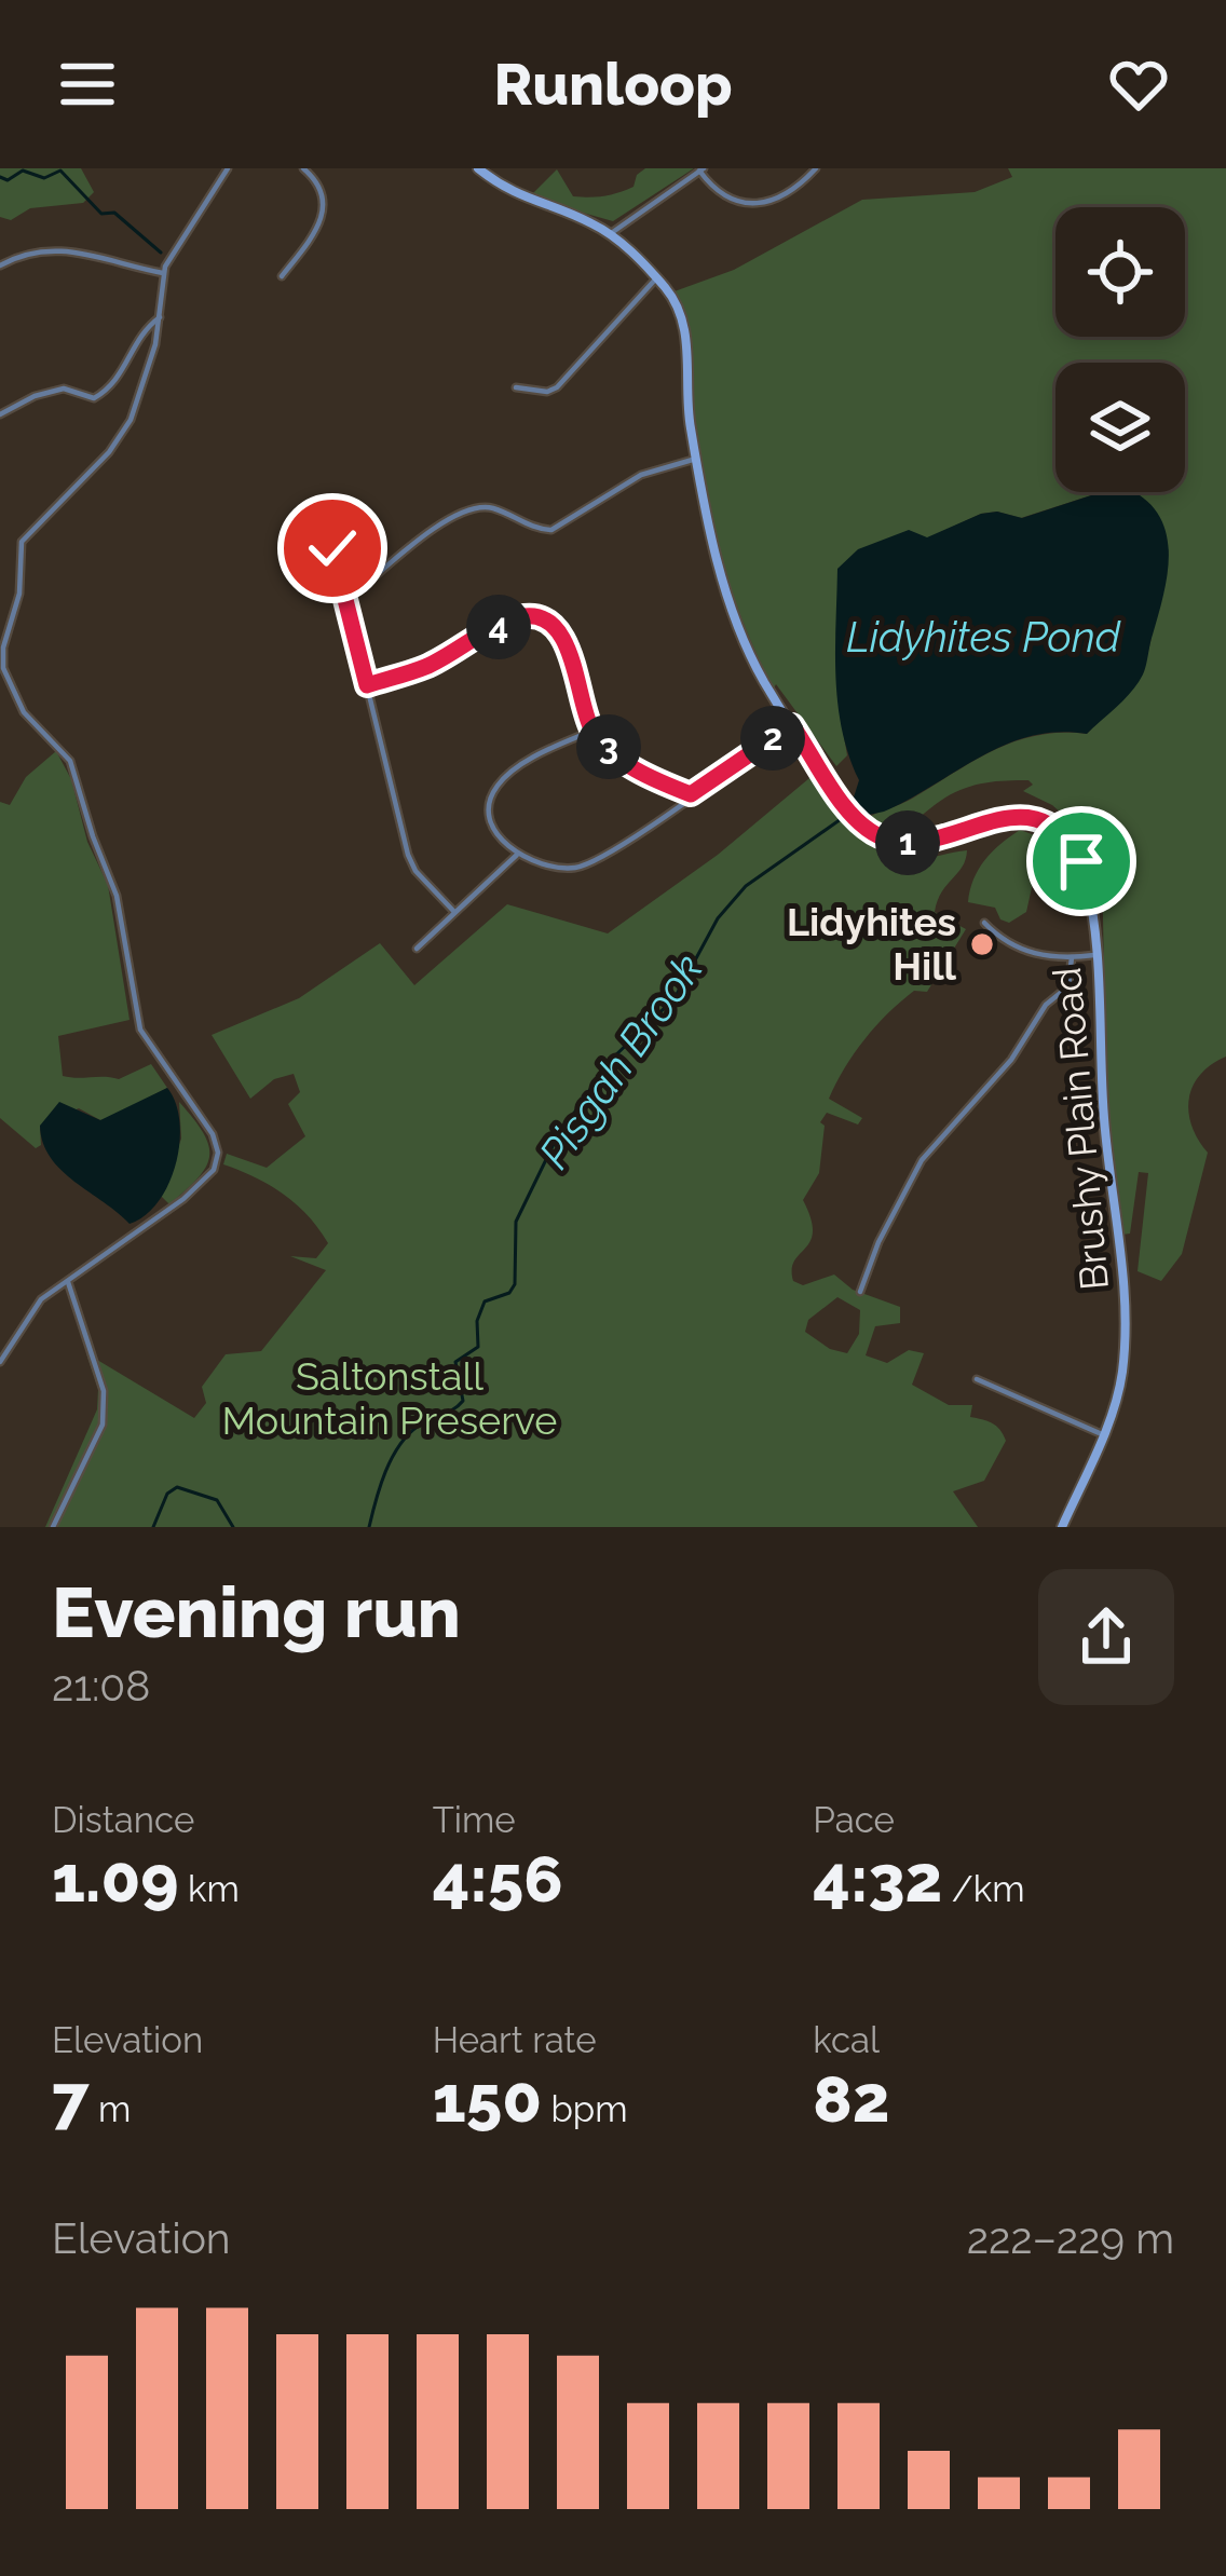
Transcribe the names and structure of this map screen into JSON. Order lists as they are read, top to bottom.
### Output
{
  "streets": {
    "main road": ["Brushy Plain Road"]
  },
  "water": ["Lidyhites Pond", "Pisgah Brook"],
  "parks": ["Saltonstall Mountain Preserve"],
  "places": ["Lidyhites Hill"],
  "page": {
    "header": "Runloop",
    "pins": [
      "4",
      "2",
      "3",
      "1"
    ],
    "heading": ["Evening run", "21:08"],
    "stats": [
      ["Distance", "1.09 km"],
      ["Time", "4:56"],
      ["Pace", "4:32 /km"],
      ["Elevation", "7 m"],
      ["Heart rate", "150 bpm"],
      ["kcal", "82"]
    ],
    "chart": ["Elevation", "222–229 m"]
  }
}
